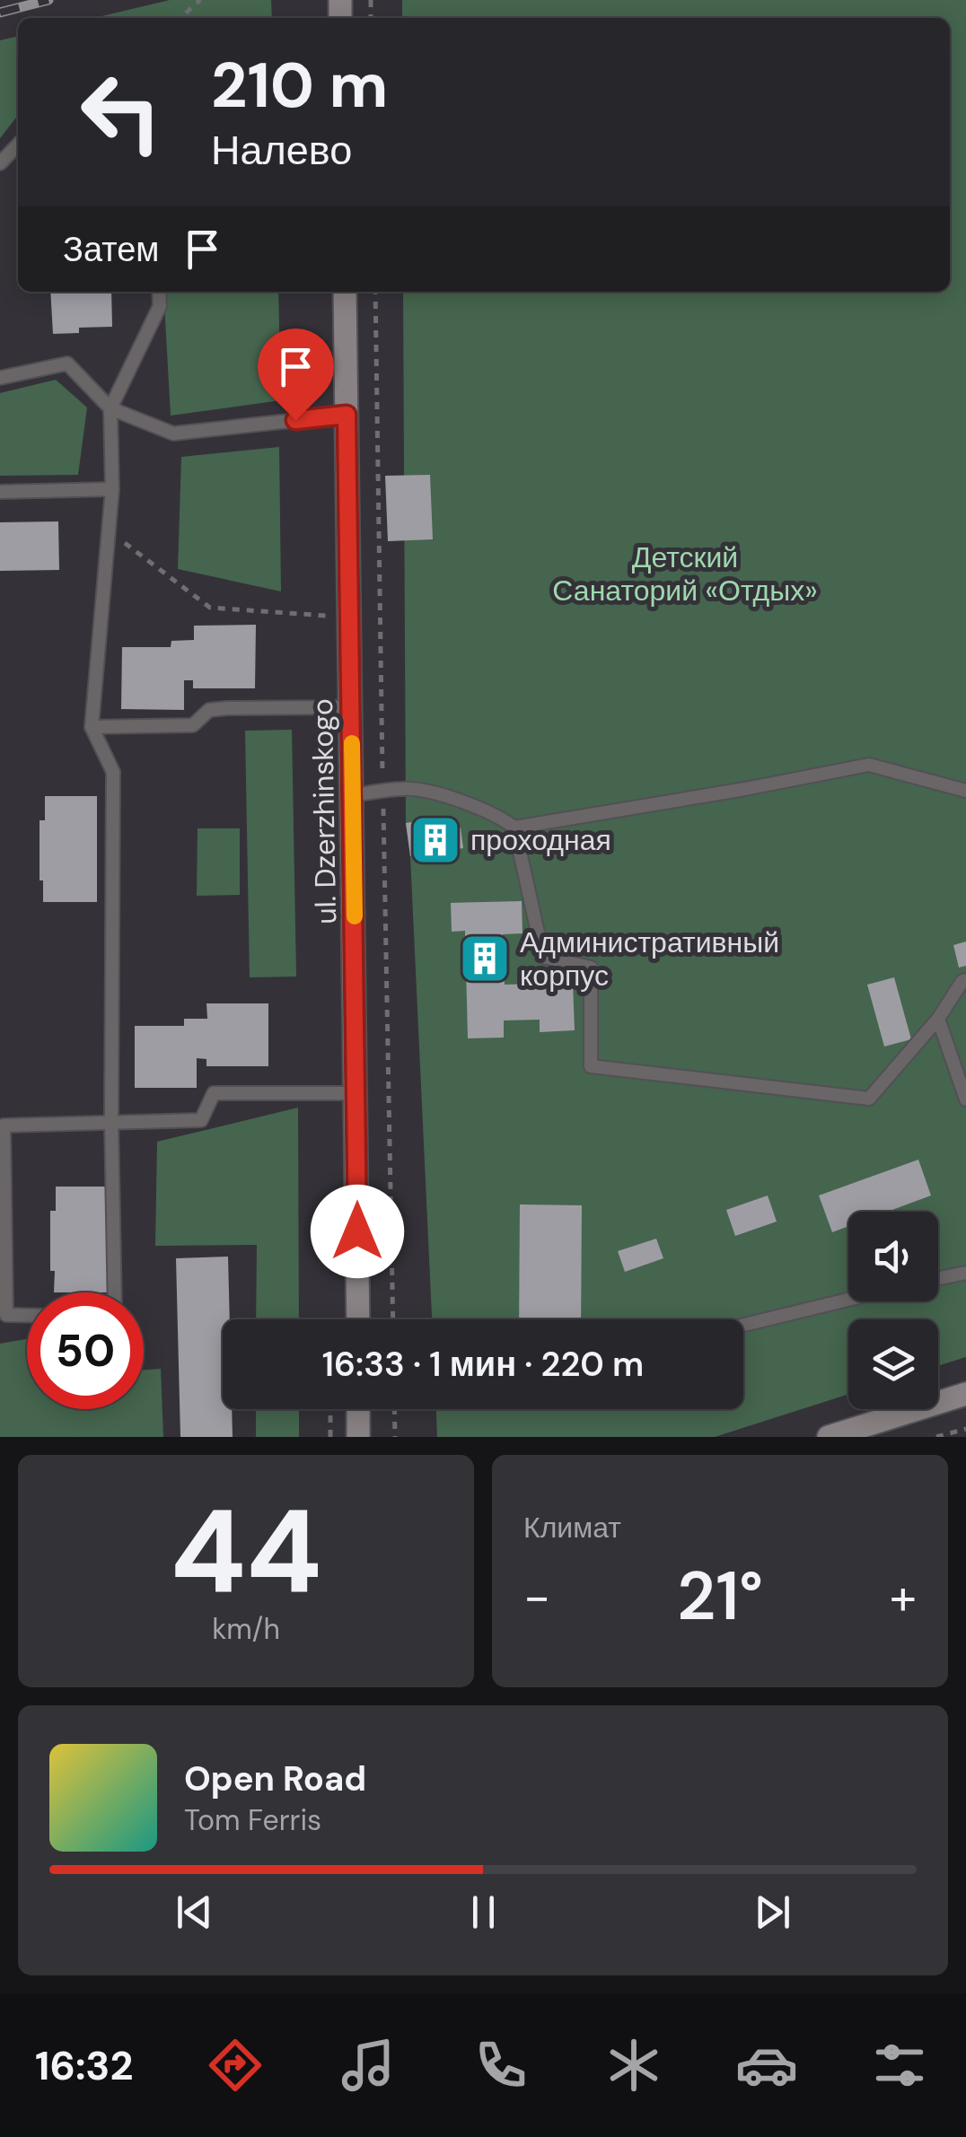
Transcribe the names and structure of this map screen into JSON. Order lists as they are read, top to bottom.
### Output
{
  "streets": {
    "main road": ["ul. Dzerzhinskogo"]
  },
  "parks": ["Детский Санаторий «Отдых»"],
  "places": {
    "building": ["проходная", "Административный корпус"]
  },
  "page": {
    "turn": ["210 m", "Налево"],
    "then": "Затем",
    "limit": "50",
    "trip": "16:33 · 1 мин · 220 m",
    "tile": [
      ["44", "km/h"],
      "Климат"
    ],
    "heat": ["−", "21°", "+"],
    "song": ["Open Road", "Tom Ferris"],
    "tabs": "16:32"
  }
}
